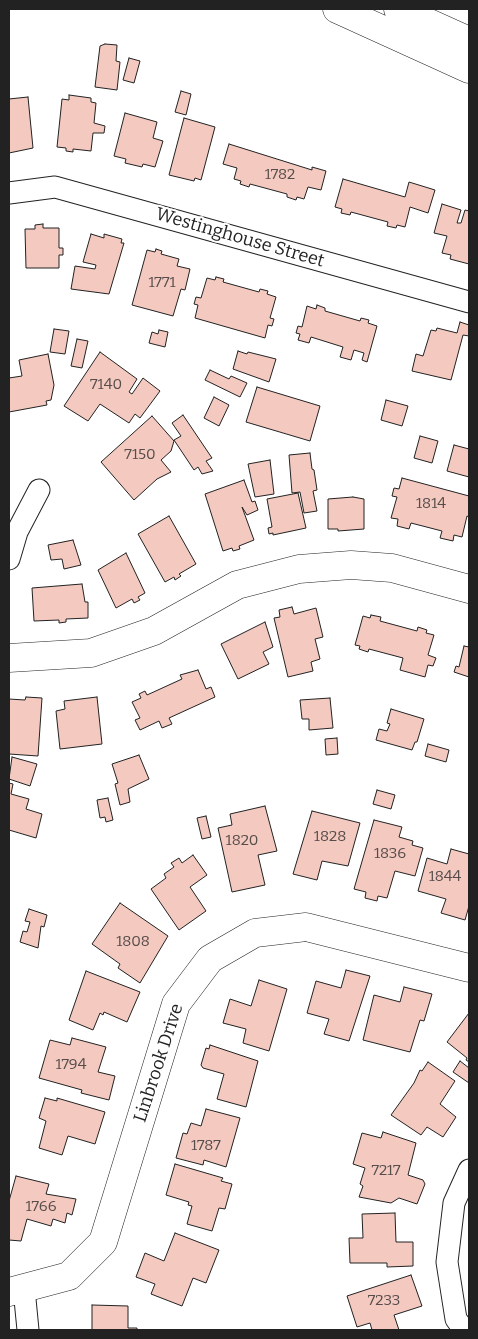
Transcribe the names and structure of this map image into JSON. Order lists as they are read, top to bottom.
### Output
{
  "streets": {
    "street": ["Westinghouse Street", "Linbrook Drive"]
  },
  "house_numbers": [
    "1782",
    "1771",
    "7140",
    "7150",
    "1814",
    "1828",
    "1820",
    "1836",
    "1844",
    "1808",
    "1794",
    "1787",
    "7217",
    "1766",
    "7233"
  ]
}
